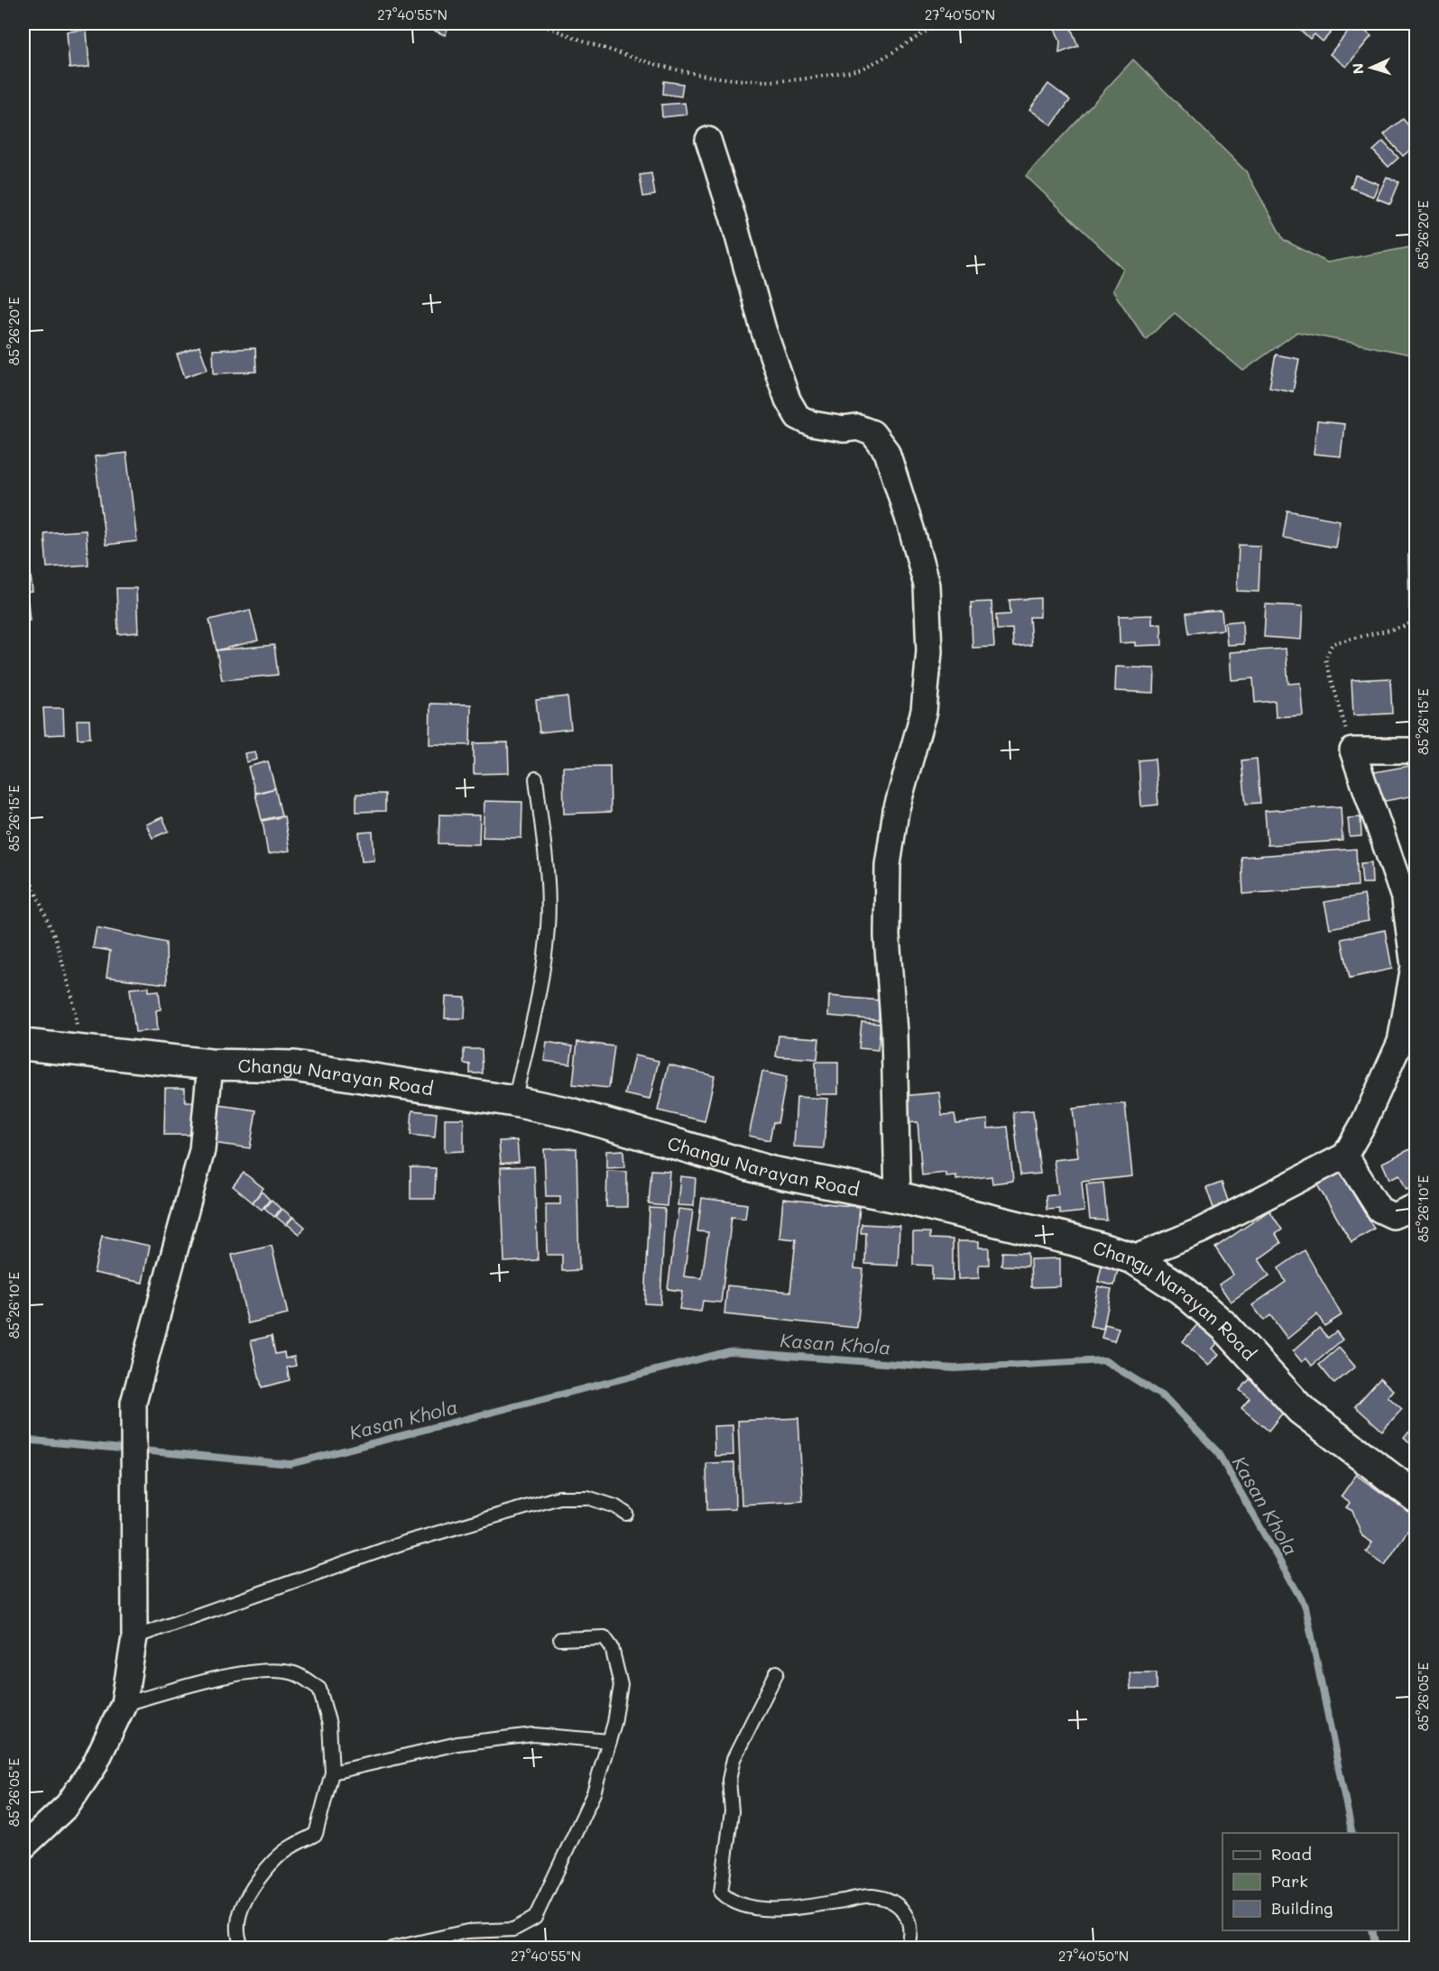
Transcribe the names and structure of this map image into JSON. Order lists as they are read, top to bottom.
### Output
{
  "streets": {
    "main road": ["Changu Narayan Road"]
  },
  "water": ["Kasan Khola"],
  "legend": ["Road", "Park", "Building"],
  "north": "left",
  "coordinates": [
    "27°40'55\"N",
    "27°40'50\"N",
    "85°26'20\"E",
    "85°26'15\"E",
    "85°26'10\"E",
    "85°26'05\"E"
  ]
}
